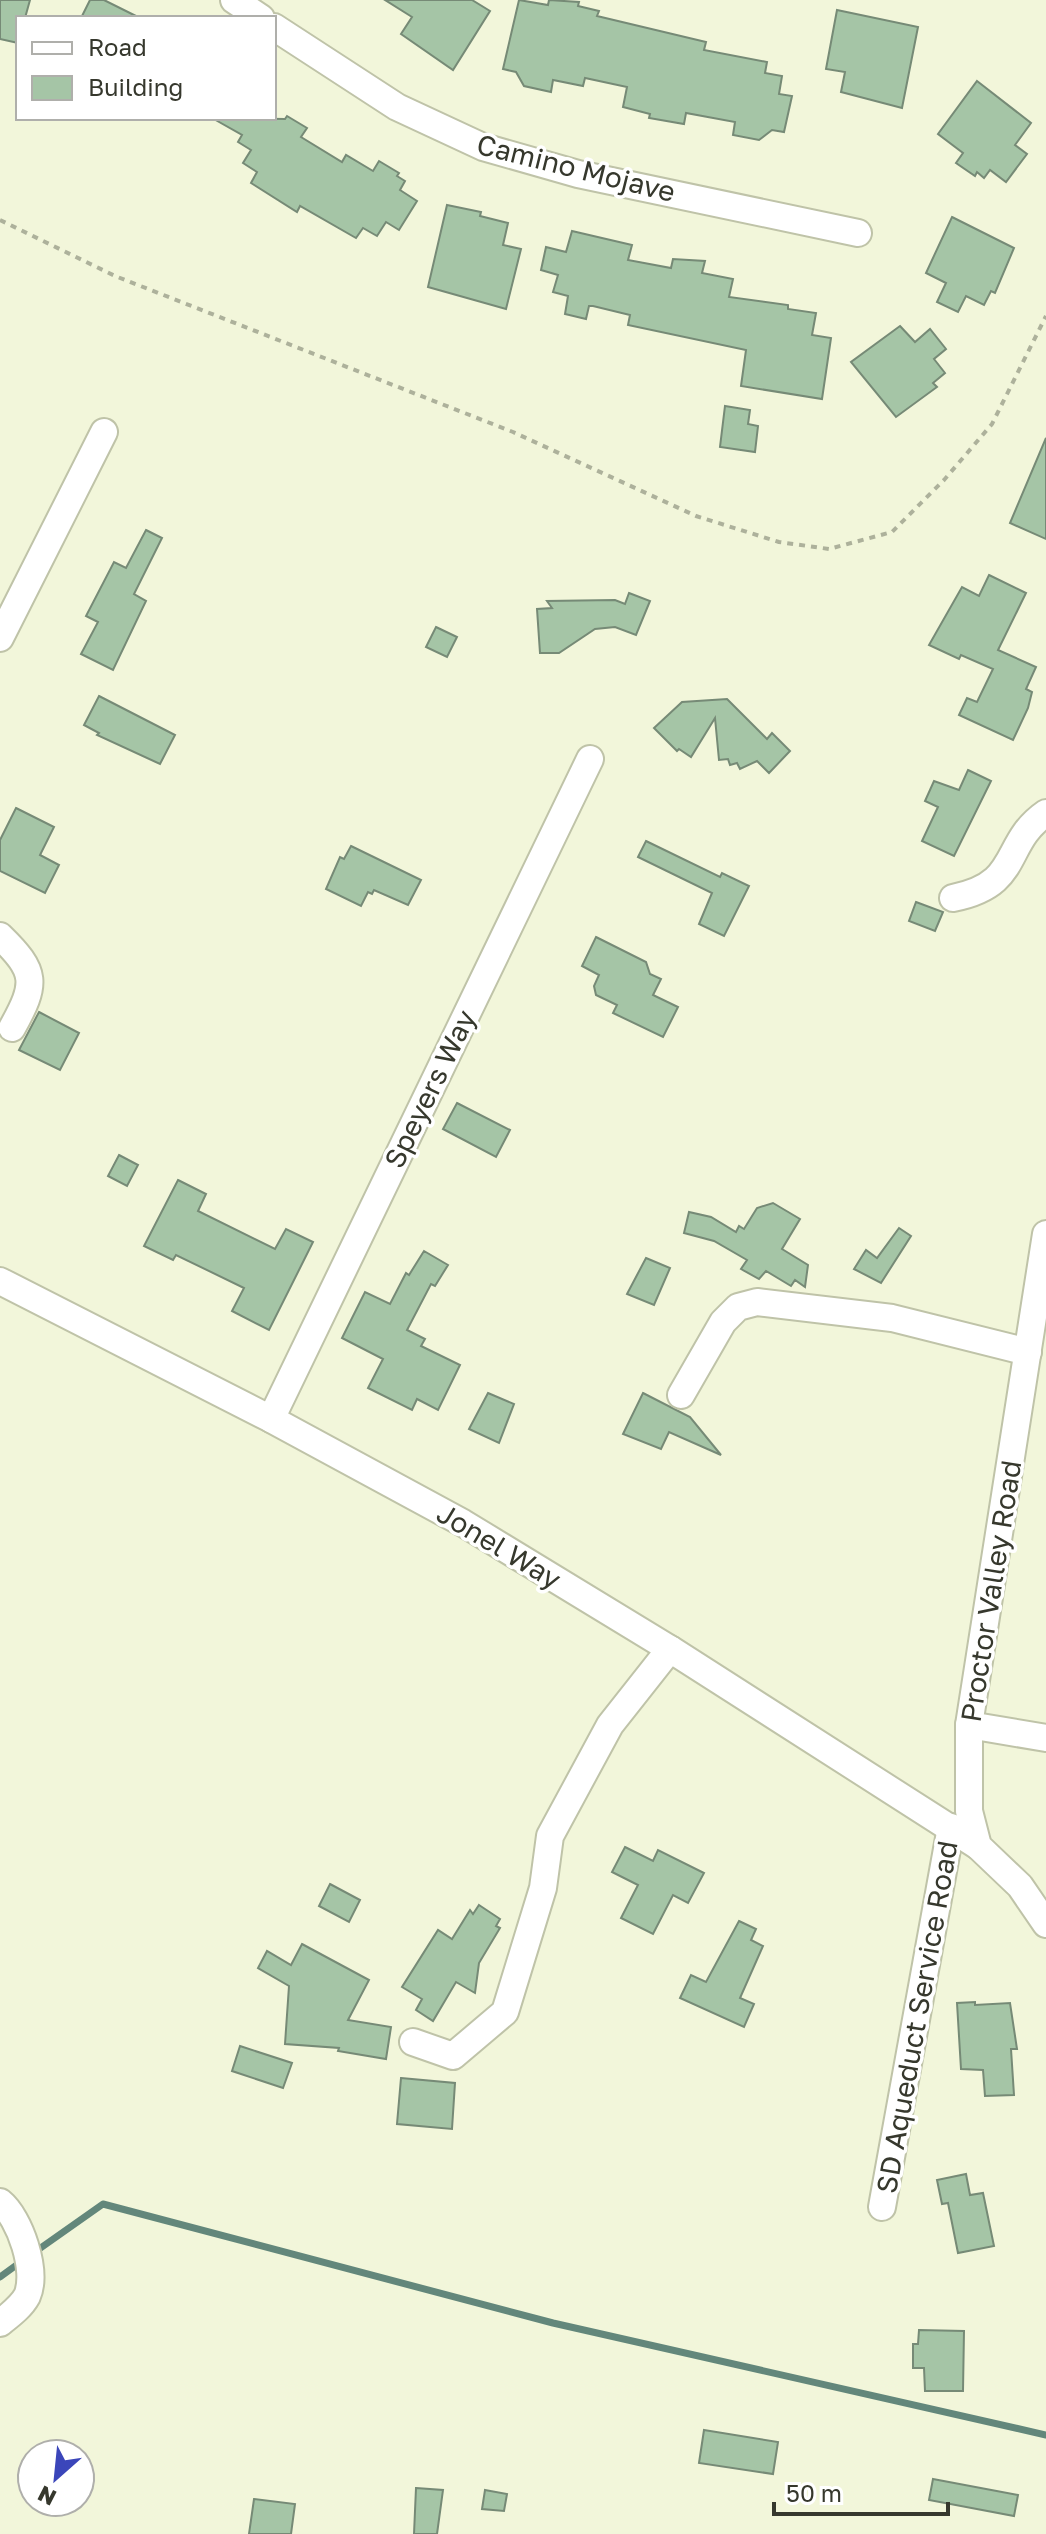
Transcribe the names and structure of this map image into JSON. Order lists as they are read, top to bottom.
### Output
{
  "streets": {
    "street": [
      "Camino Mojave",
      "Speyers Way",
      "Jonel Way",
      "Proctor Valley Road",
      "SD Aqueduct Service Road"
    ]
  },
  "crossings": [
    ["Speyers Way", "Jonel Way"],
    ["Jonel Way", "Proctor Valley Road"],
    ["Jonel Way", "SD Aqueduct Service Road"]
  ],
  "legend": ["Road", "Building"],
  "scale_bar": "50 m",
  "north": "bottom left"
}
